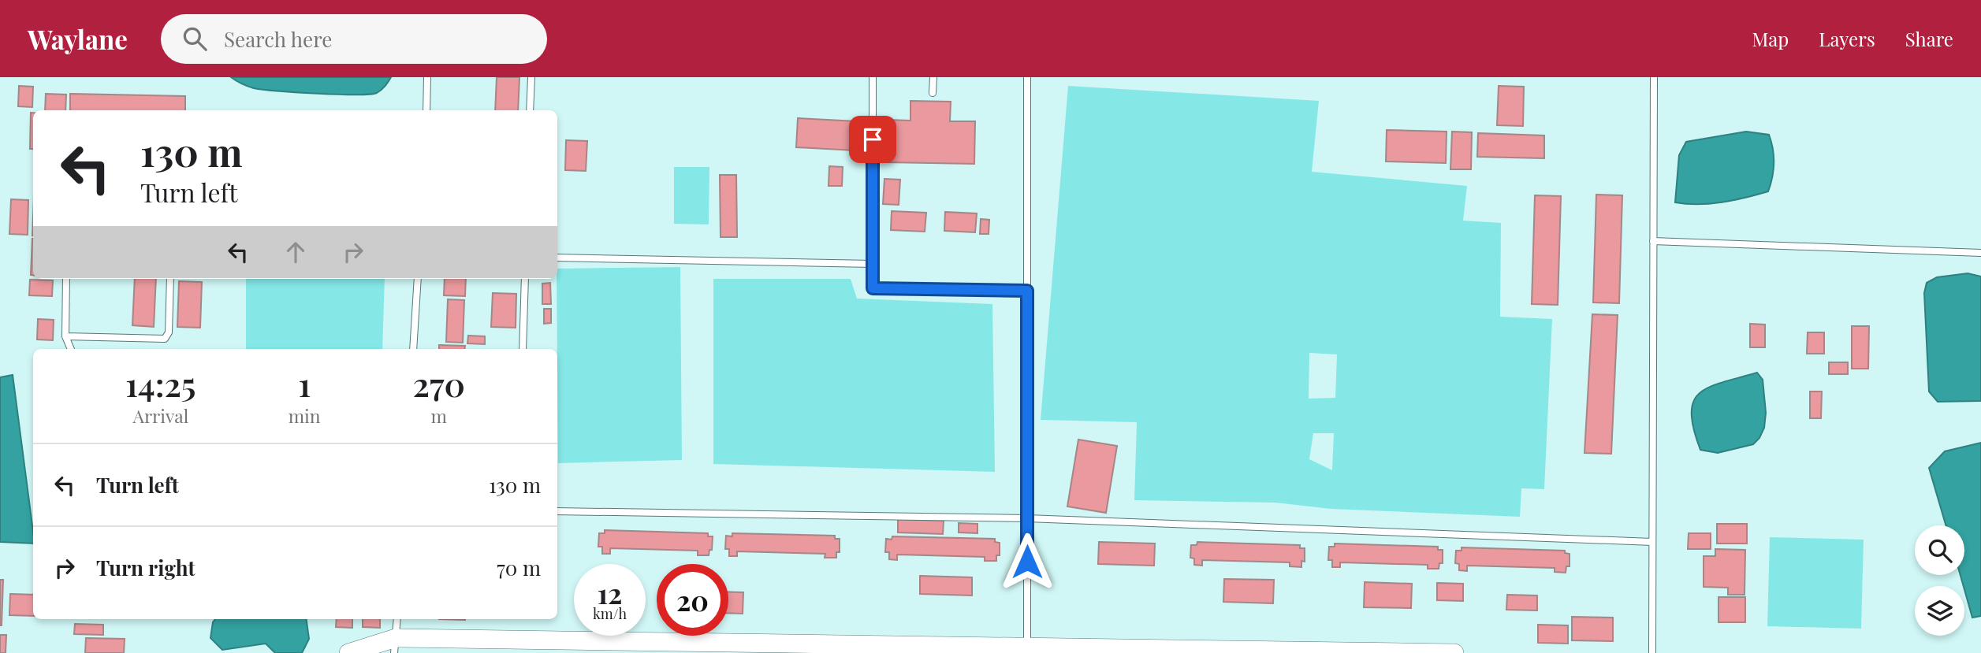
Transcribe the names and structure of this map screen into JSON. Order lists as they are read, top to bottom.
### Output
{
  "page": {
    "header": "Waylane",
    "search": "Search here",
    "nav": ["Map", "Layers", "Share"],
    "turn": ["130 m", "Turn left"],
    "eta": [
      "14:25",
      "Arrival",
      "1",
      "min",
      "270",
      "m"
    ],
    "list": [
      {
        "name": "Turn left",
        "value": "130 m"
      },
      {
        "name": "Turn right",
        "value": "70 m"
      }
    ],
    "speed": "12 km/h",
    "limit": "20"
  }
}
